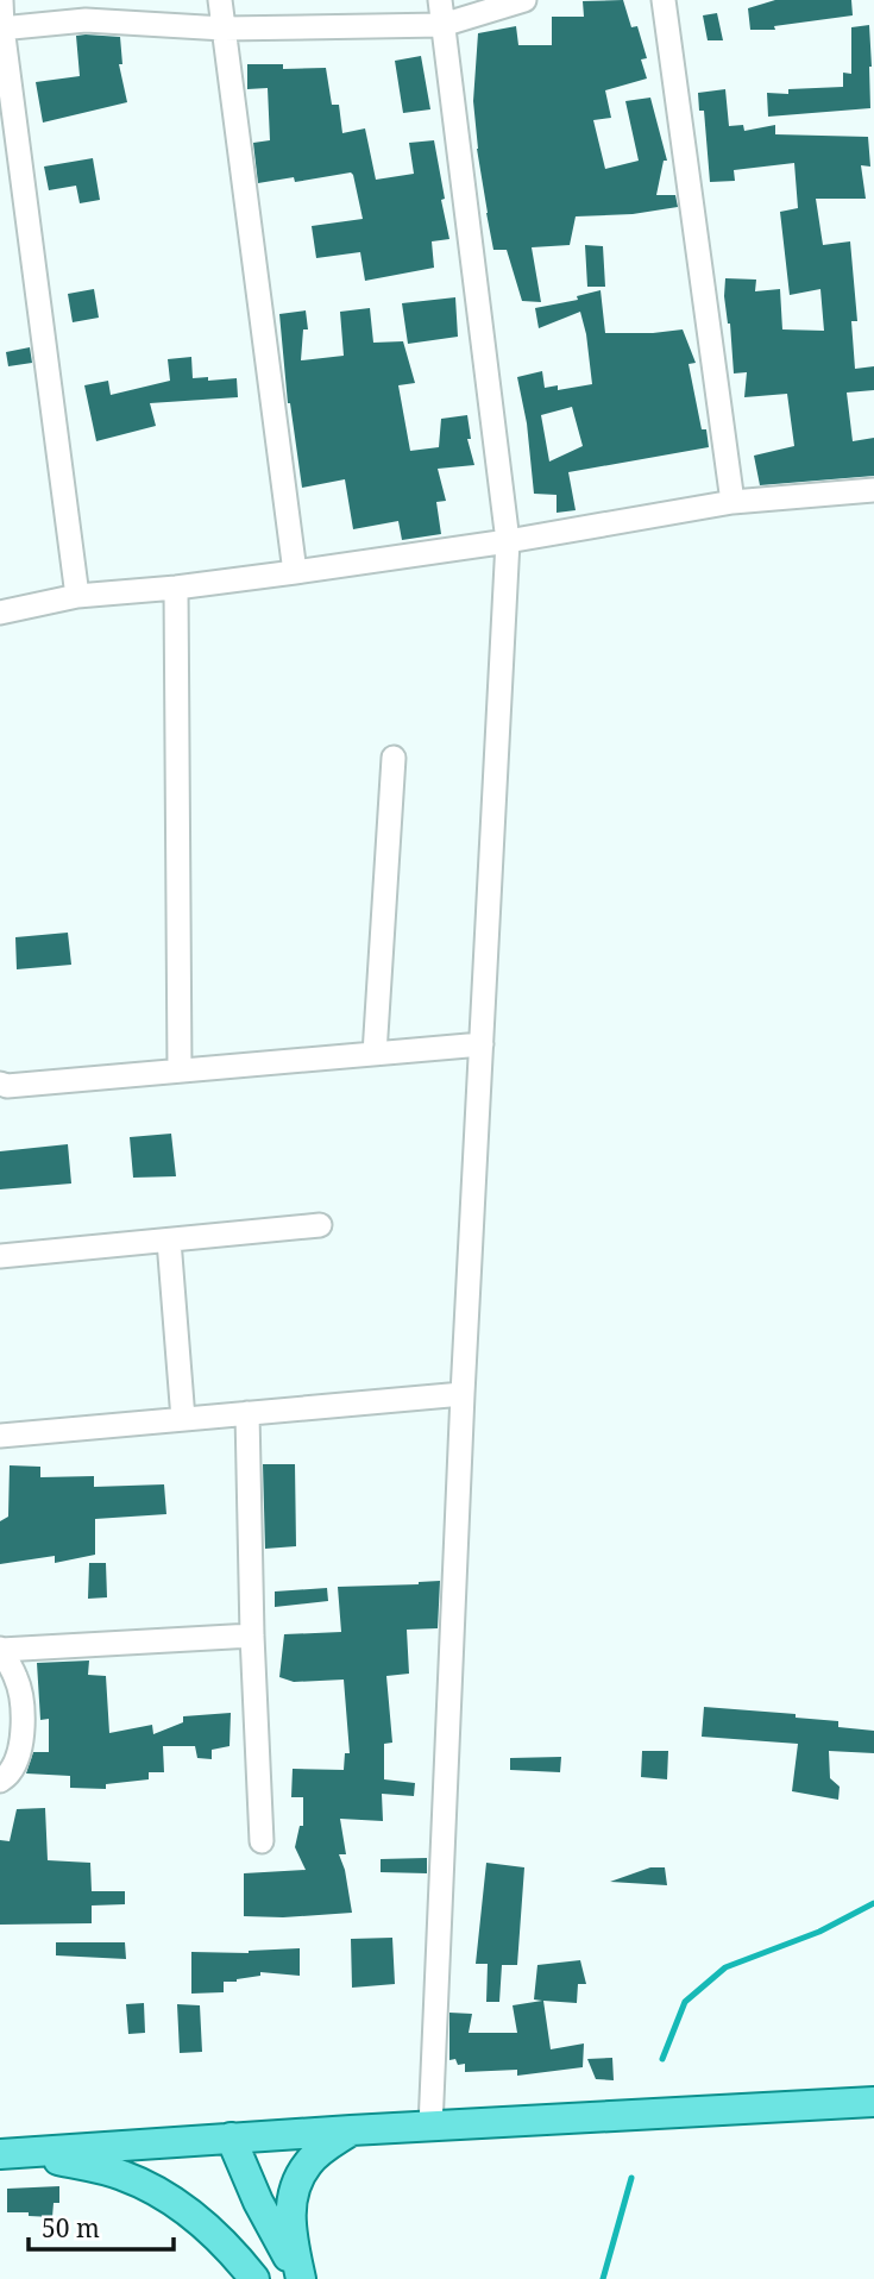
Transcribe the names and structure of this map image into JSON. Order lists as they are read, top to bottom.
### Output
{
  "scale_bar": "50 m"
}
